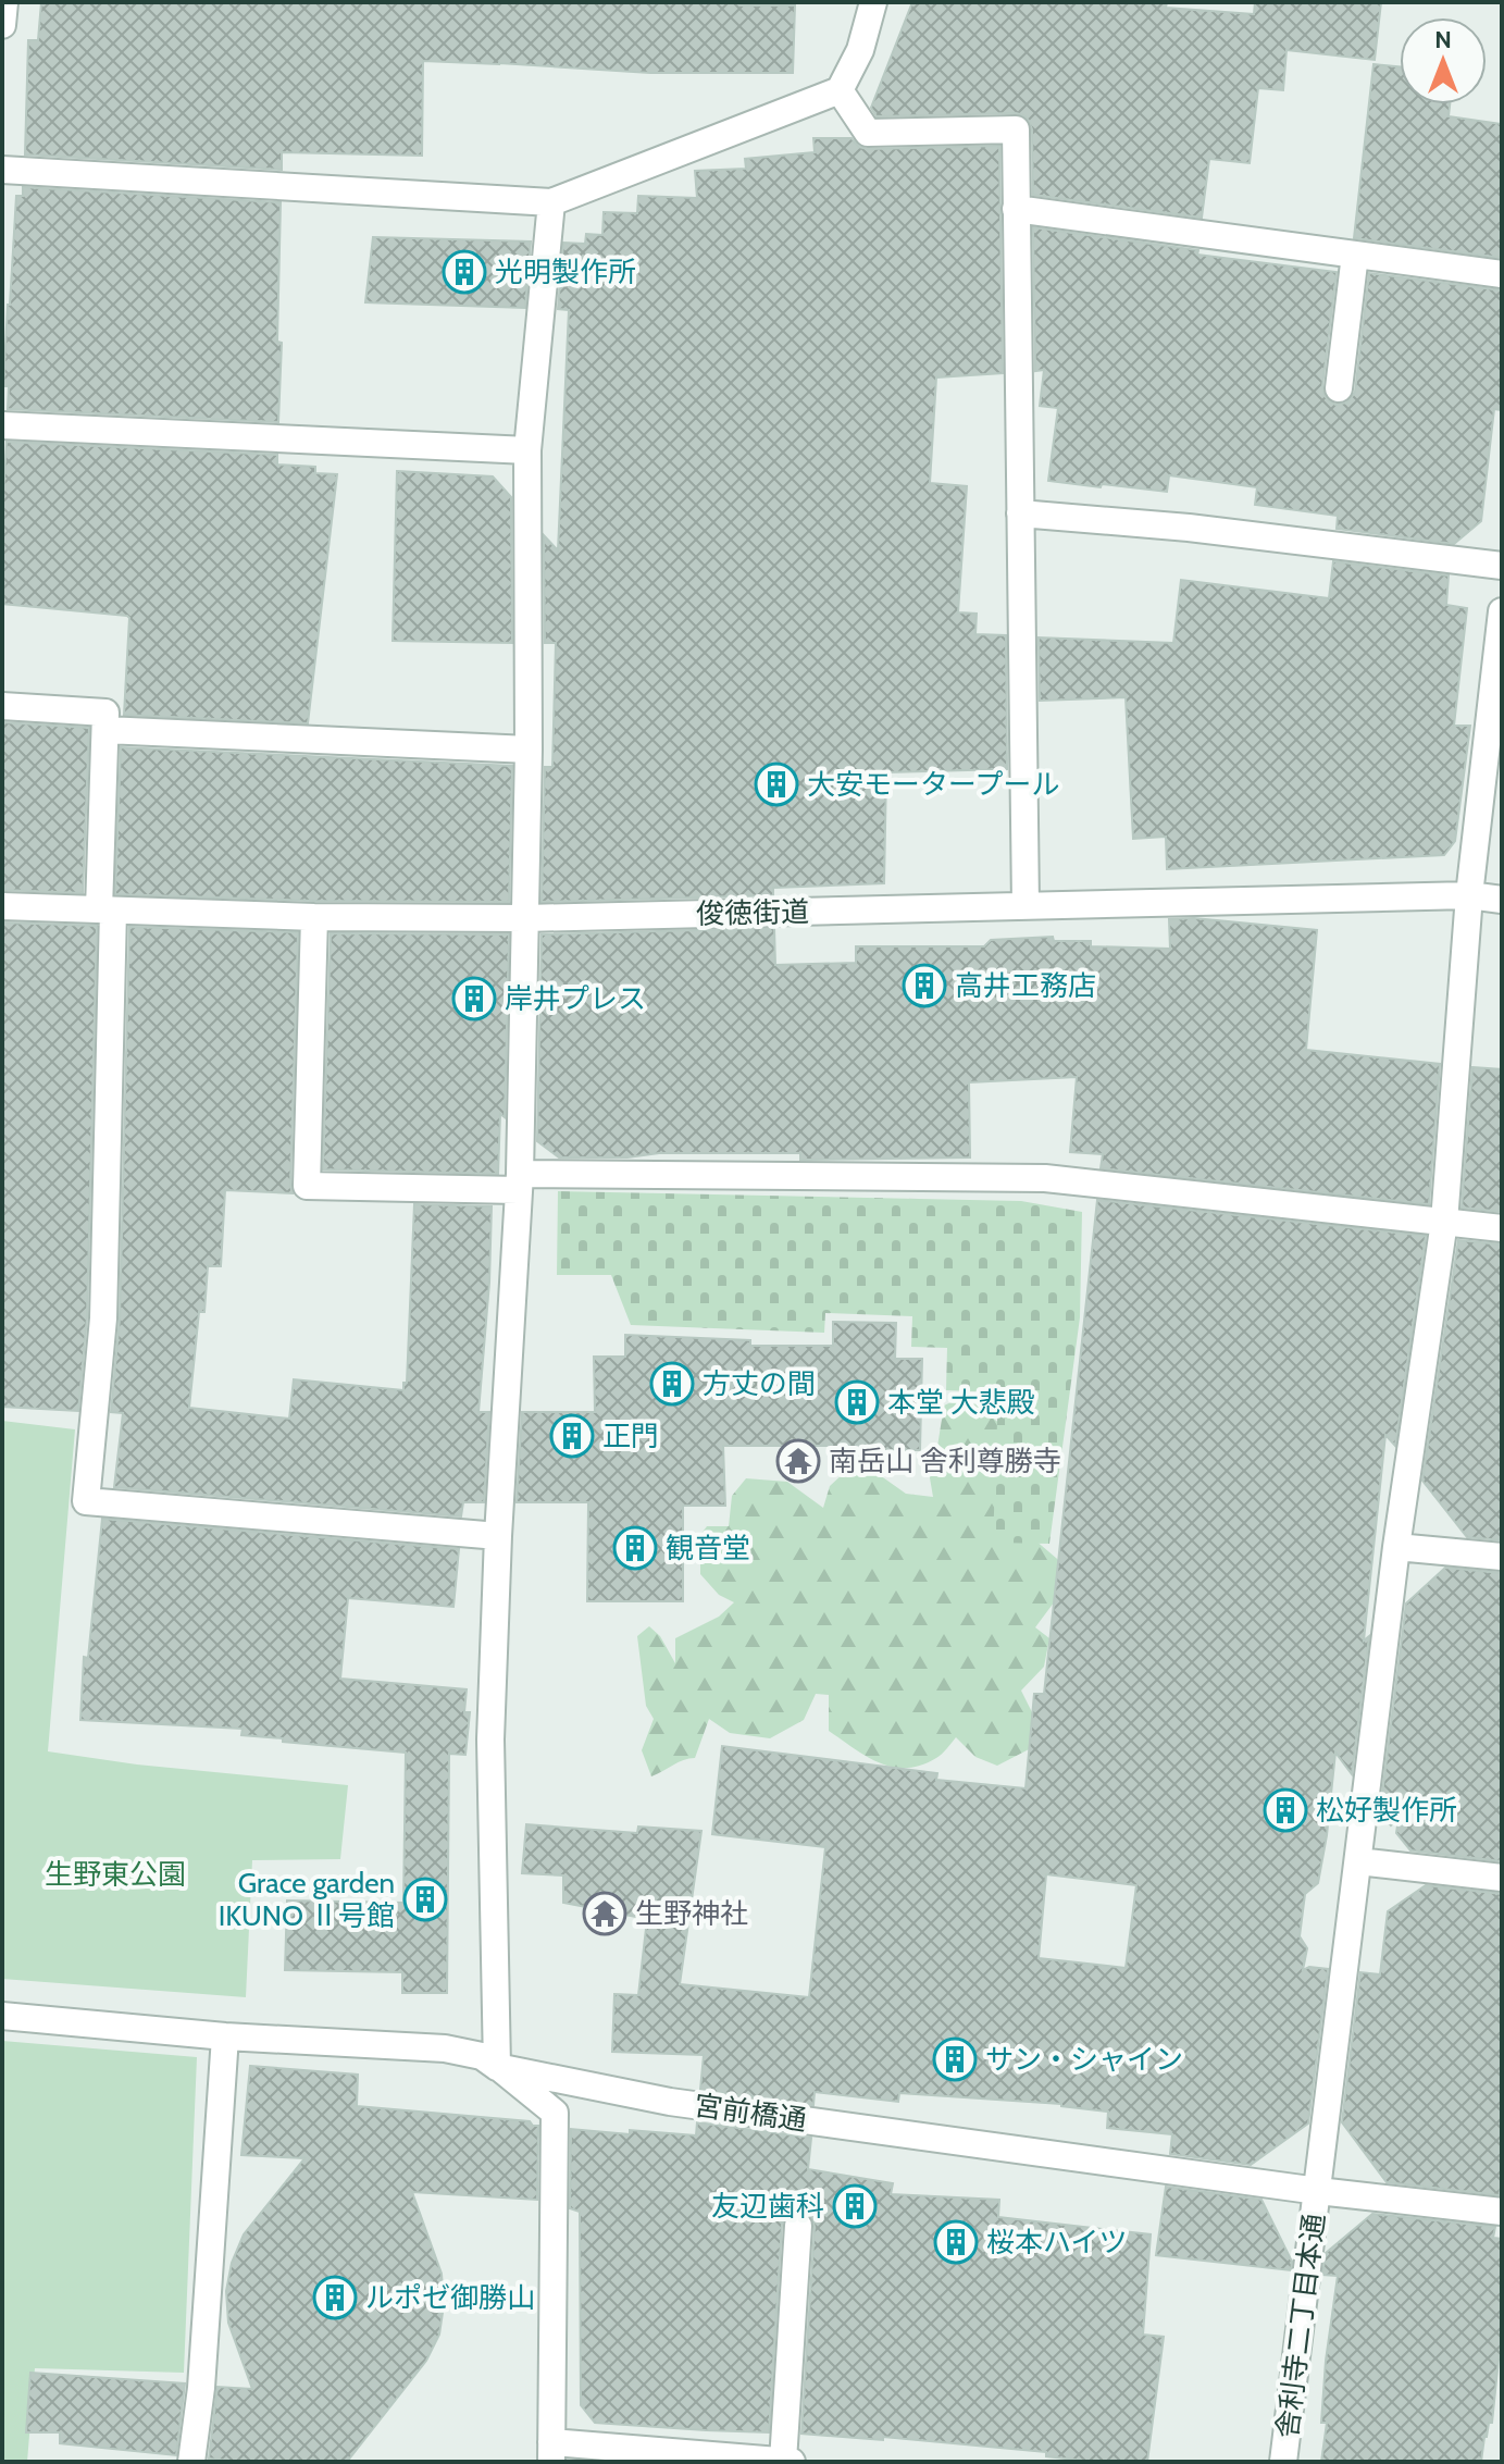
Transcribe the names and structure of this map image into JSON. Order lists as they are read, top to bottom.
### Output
{
  "streets": {
    "street": ["俊徳街道", "宮前橋通", "舎利寺二丁目本通"]
  },
  "crossings": [
    ["俊徳街道", "舎利寺二丁目本通"],
    ["宮前橋通", "舎利寺二丁目本通"]
  ],
  "parks": ["生野東公園"],
  "places": {
    "building": [
      "光明製作所",
      "大安モータープール",
      "高井工務店",
      "岸井プレス",
      "方丈の間",
      "本堂 大悲殿",
      "正門",
      "観音堂",
      "松好製作所",
      "Grace garden IKUNO Ⅱ号館",
      "サン・シャイン",
      "友辺歯科",
      "桜本ハイツ",
      "ルポゼ御勝山"
    ],
    "temple": ["南岳山 舎利尊勝寺", "生野神社"]
  },
  "north": "top"
}
